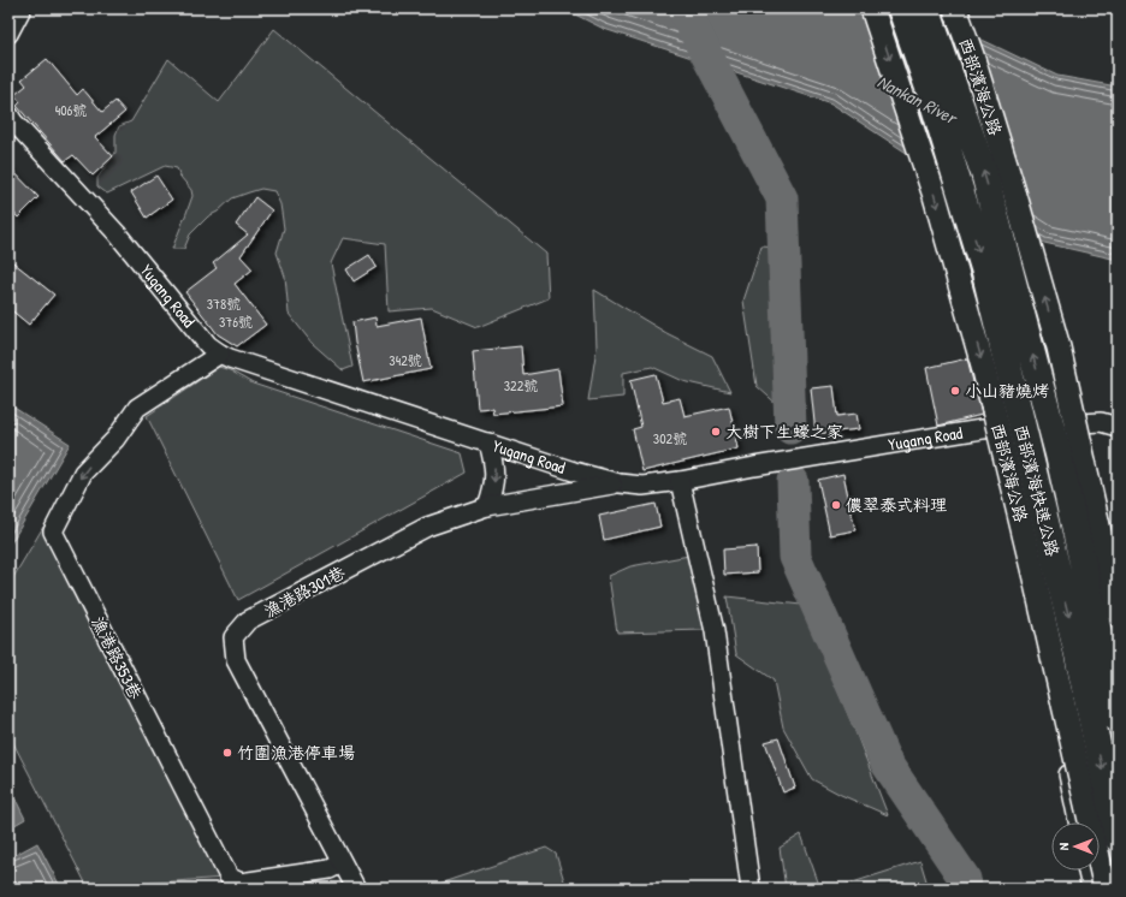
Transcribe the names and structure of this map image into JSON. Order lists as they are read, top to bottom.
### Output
{
  "streets": {
    "highway": ["西部濱海快速公路"],
    "main road": ["西部濱海公路"],
    "street": ["Yugang Road", "漁港路301巷", "漁港路353巷"]
  },
  "crossings": [
    ["Yugang Road", "漁港路301巷"],
    ["Yugang Road", "漁港路353巷"],
    ["漁港路301巷", "漁港路353巷"]
  ],
  "water": ["Nankan River"],
  "places": [
    "小山豬燒烤",
    "大樹下生蠔之家",
    "儂翠泰式料理",
    "竹圍漁港停車場"
  ],
  "house_numbers": [
    "406號",
    "378號",
    "376號",
    "342號",
    "322號",
    "302號"
  ],
  "north": "left"
}
